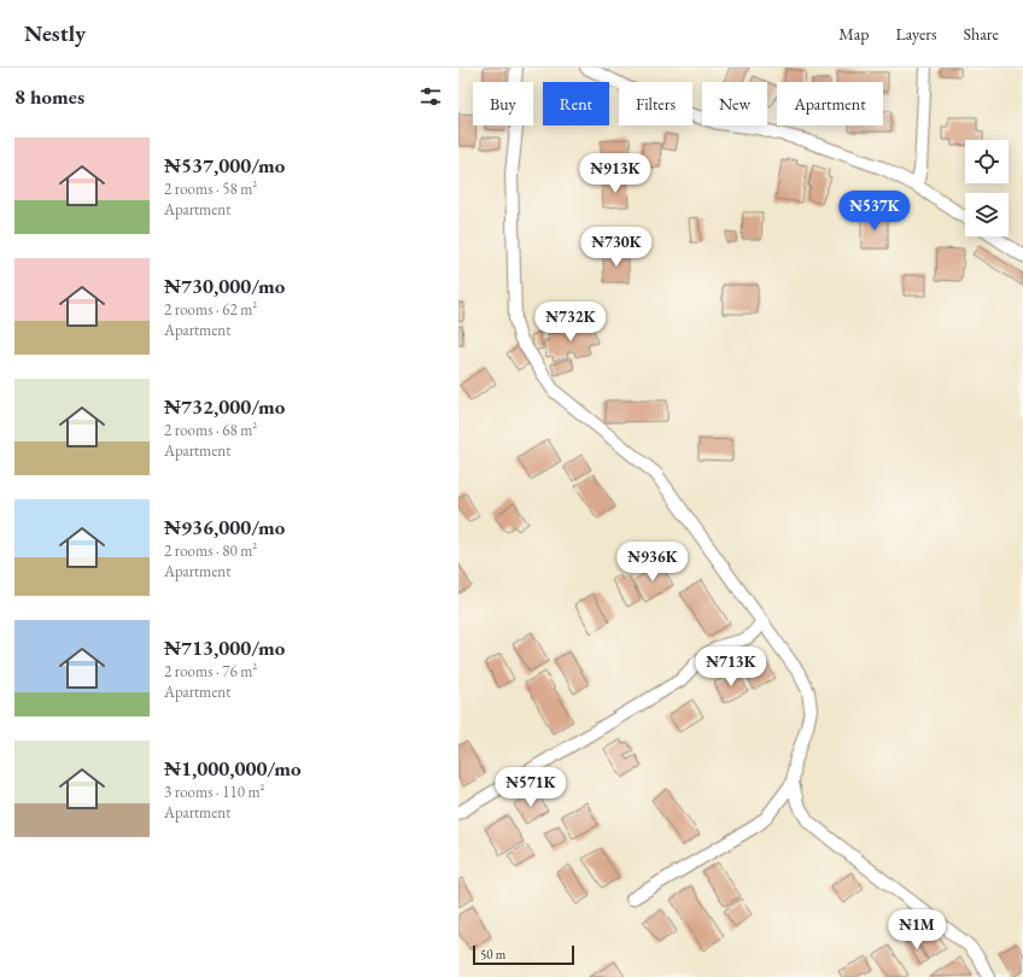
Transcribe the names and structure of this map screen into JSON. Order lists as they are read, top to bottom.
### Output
{
  "scale_bar": "50 m",
  "page": {
    "header": "Nestly",
    "nav": ["Map", "Layers", "Share"],
    "heading": "8 homes",
    "chip": [
      "Buy",
      "Rent",
      "Filters",
      "New",
      "Apartment"
    ],
    "list": [
      {
        "name": "₦537,000/mo",
        "note": "2 rooms · 58 m² · Apartment"
      },
      {
        "name": "₦730,000/mo",
        "note": "2 rooms · 62 m² · Apartment"
      },
      {
        "name": "₦732,000/mo",
        "note": "2 rooms · 68 m² · Apartment"
      },
      {
        "name": "₦936,000/mo",
        "note": "2 rooms · 80 m² · Apartment"
      },
      {
        "name": "₦713,000/mo",
        "note": "2 rooms · 76 m² · Apartment"
      },
      {
        "name": "₦1,000,000/mo",
        "note": "3 rooms · 110 m² · Apartment"
      }
    ],
    "price": [
      "₦913K",
      "₦537K",
      "₦730K",
      "₦732K",
      "₦936K",
      "₦713K",
      "₦571K",
      "₦1M"
    ],
    "scale": "50 m"
  }
}
